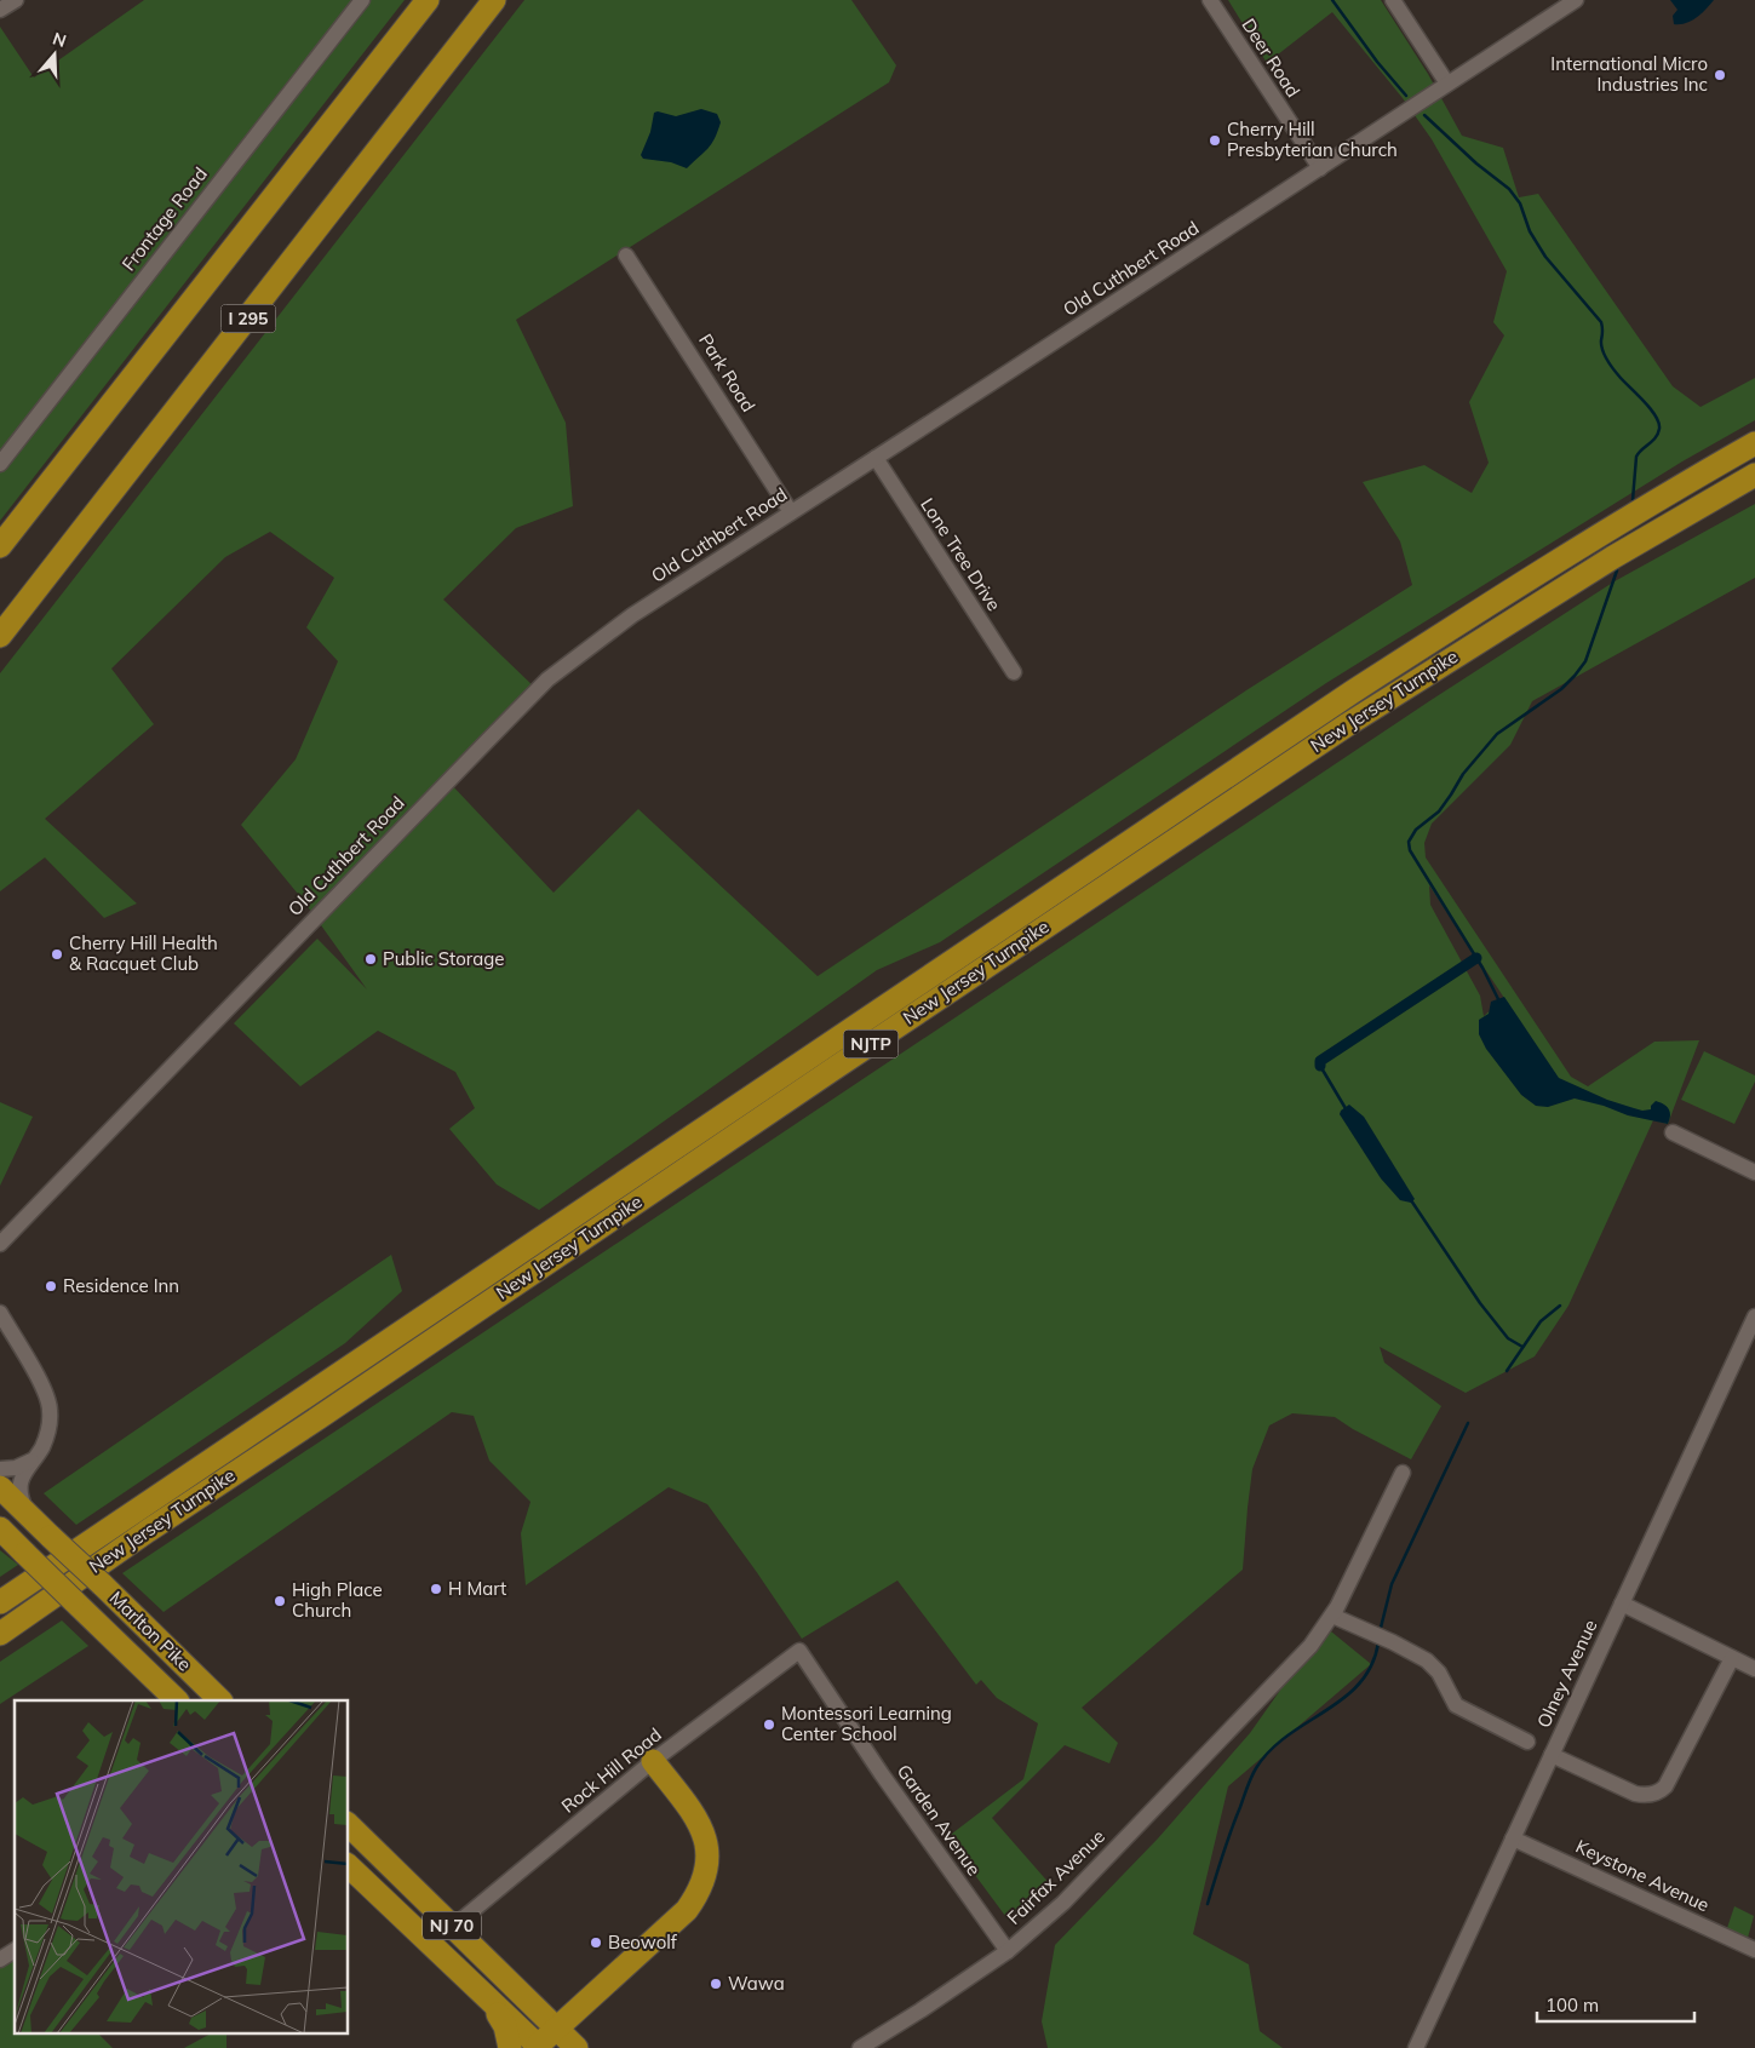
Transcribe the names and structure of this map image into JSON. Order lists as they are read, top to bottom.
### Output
{
  "streets": {
    "highway": [
      "I 295",
      "New Jersey Turnpike",
      "NJTP",
      "Marlton Pike",
      "NJ 70"
    ],
    "street": [
      "Deer Road",
      "Frontage Road",
      "Old Cuthbert Road",
      "Park Road",
      "Lone Tree Drive",
      "Olney Avenue",
      "Rock Hill Road",
      "Garden Avenue",
      "Keystone Avenue",
      "Fairfax Avenue"
    ]
  },
  "crossings": [
    ["Deer Road", "Old Cuthbert Road"],
    ["Old Cuthbert Road", "Park Road"],
    ["Old Cuthbert Road", "Lone Tree Drive"],
    ["Olney Avenue", "Keystone Avenue"],
    ["Rock Hill Road", "Garden Avenue"],
    ["Rock Hill Road", "NJ 70"],
    ["Garden Avenue", "Fairfax Avenue"]
  ],
  "places": [
    "International Micro Industries Inc",
    "Cherry Hill Presbyterian Church",
    "Cherry Hill Health & Racquet Club",
    "Public Storage",
    "Residence Inn",
    "H Mart",
    "High Place Church",
    "Montessori Learning Center School",
    "Beowolf",
    "Wawa"
  ],
  "scale_bar": "100 m",
  "north": "top"
}
